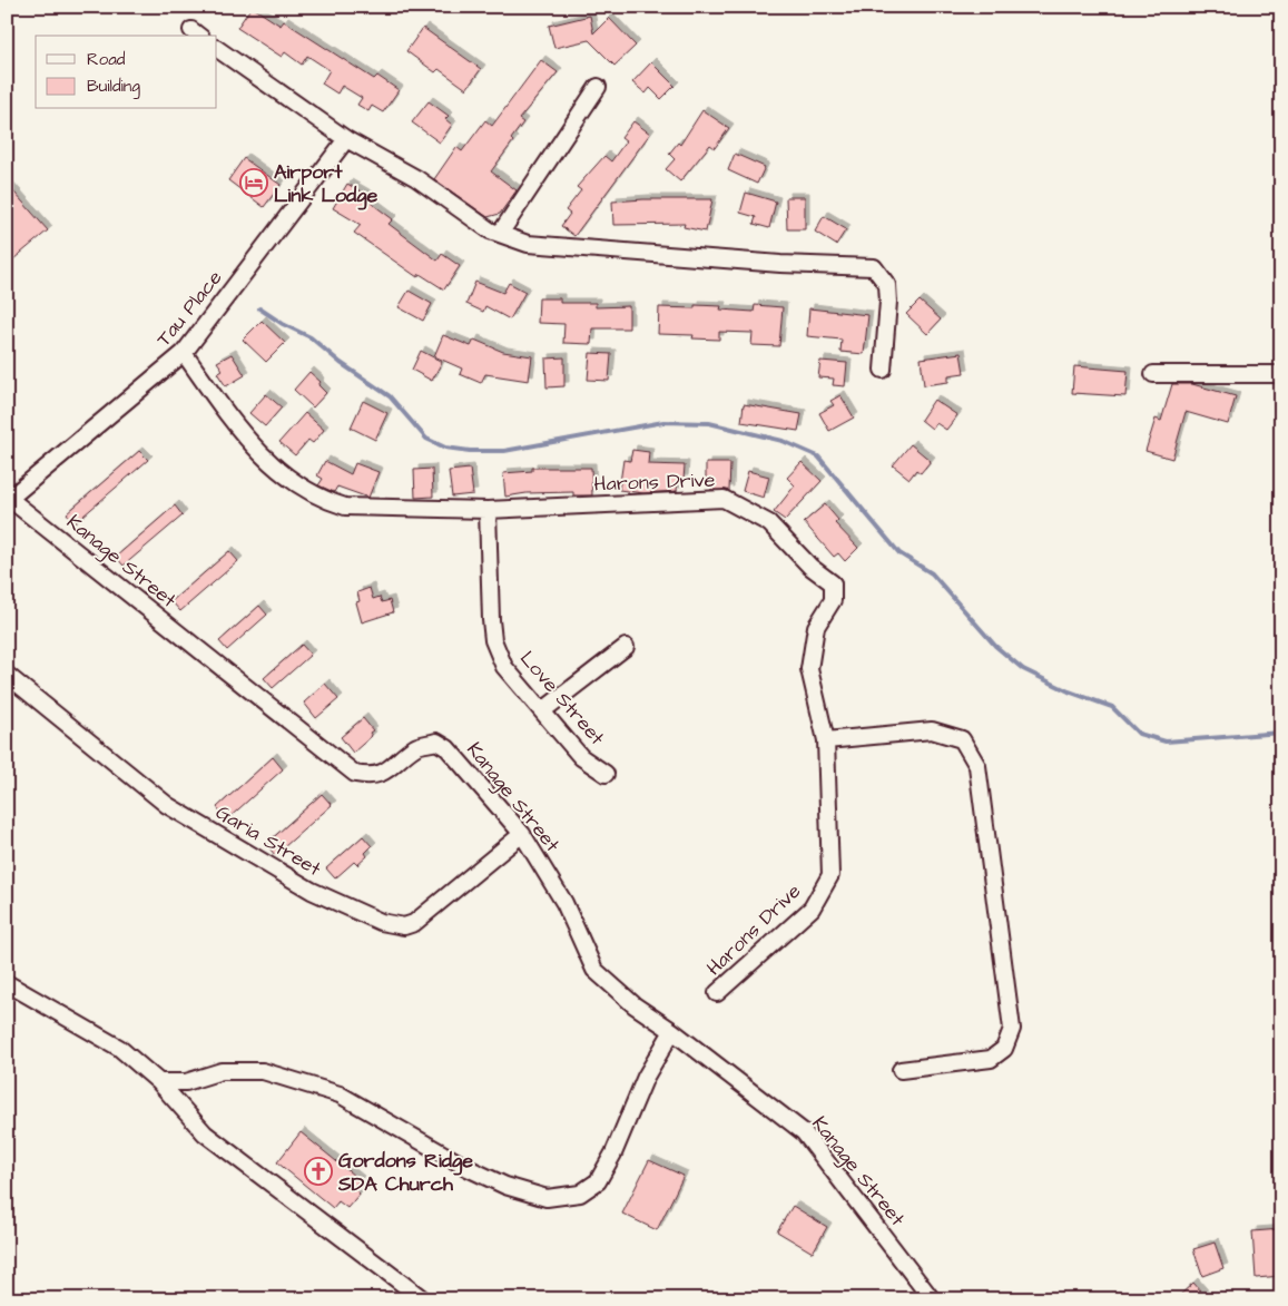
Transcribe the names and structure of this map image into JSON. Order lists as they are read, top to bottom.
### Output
{
  "streets": {
    "street": [
      "Tau Place",
      "Harons Drive",
      "Kanage Street",
      "Love Street",
      "Garia Street"
    ]
  },
  "crossings": [
    ["Tau Place", "Harons Drive"],
    ["Tau Place", "Kanage Street"],
    ["Harons Drive", "Love Street"],
    ["Kanage Street", "Garia Street"]
  ],
  "places": {
    "hotel": ["Airport Link Lodge"],
    "church": ["Gordons Ridge SDA Church"]
  },
  "legend": ["Road", "Building"]
}
